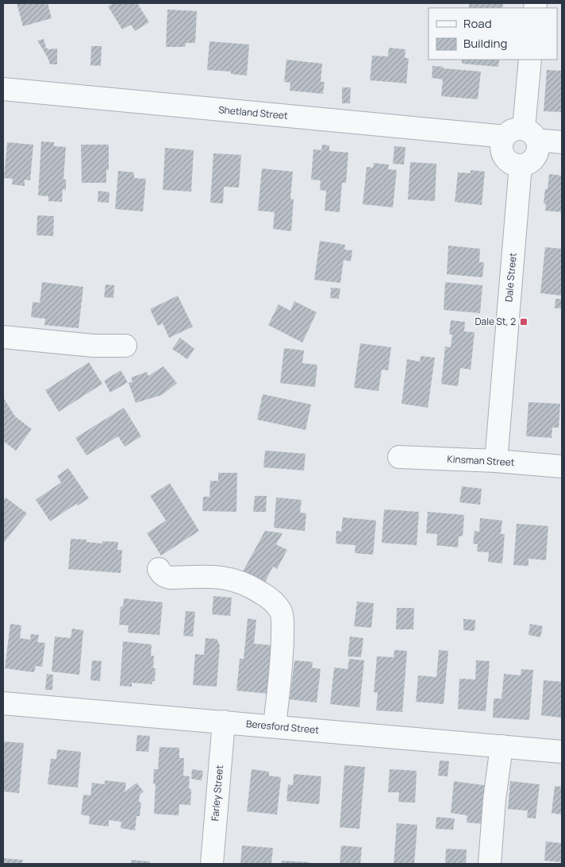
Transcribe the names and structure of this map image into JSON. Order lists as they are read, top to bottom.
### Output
{
  "streets": {
    "street": [
      "Shetland Street",
      "Dale Street",
      "Kinsman Street",
      "Beresford Street",
      "Farley Street"
    ]
  },
  "crossings": [
    ["Shetland Street", "Dale Street"],
    ["Dale Street", "Kinsman Street"],
    ["Beresford Street", "Farley Street"]
  ],
  "places": {
    "transit": ["Dale St, 2"]
  },
  "legend": ["Road", "Building"]
}
